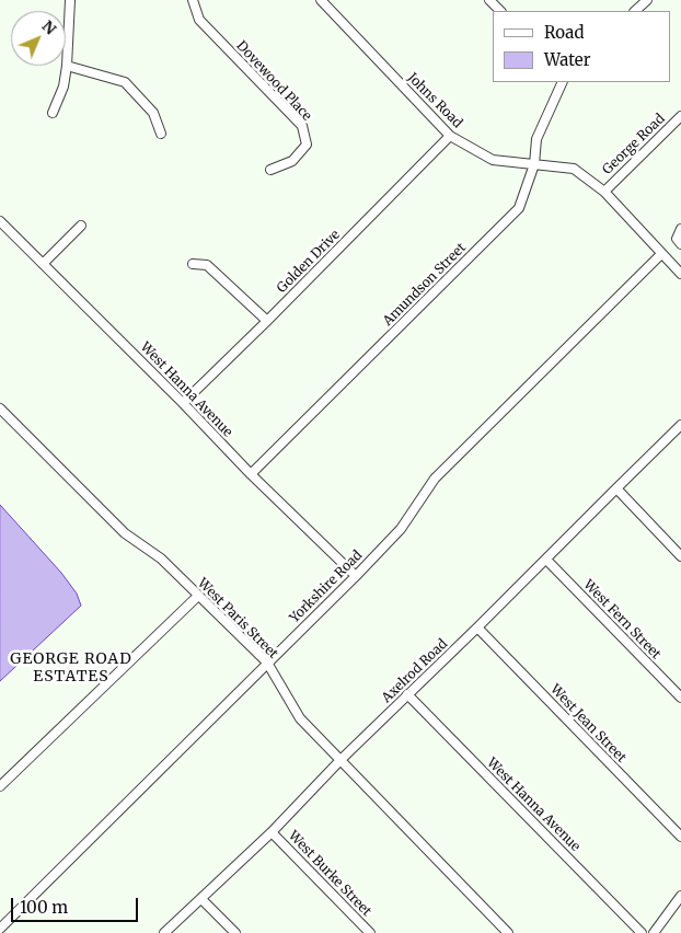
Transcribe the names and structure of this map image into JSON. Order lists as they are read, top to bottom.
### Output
{
  "streets": {
    "street": [
      "Dovewood Place",
      "Johns Road",
      "George Road",
      "Golden Drive",
      "Amundson Street",
      "West Hanna Avenue",
      "Yorkshire Road",
      "West Paris Street",
      "West Fern Street",
      "Axelrod Road",
      "West Jean Street",
      "West Burke Street"
    ]
  },
  "crossings": [
    ["Johns Road", "George Road"],
    ["Johns Road", "Golden Drive"],
    ["Johns Road", "Amundson Street"],
    ["Johns Road", "Yorkshire Road"],
    ["Golden Drive", "West Hanna Avenue"],
    ["Amundson Street", "West Hanna Avenue"],
    ["West Hanna Avenue", "Yorkshire Road"],
    ["West Hanna Avenue", "Axelrod Road"],
    ["Yorkshire Road", "West Paris Street"],
    ["West Paris Street", "Axelrod Road"],
    ["West Fern Street", "Axelrod Road"],
    ["Axelrod Road", "West Jean Street"],
    ["Axelrod Road", "West Burke Street"]
  ],
  "districts": ["GEORGE ROAD ESTATES"],
  "legend": ["Road", "Water"],
  "scale_bar": "100 m",
  "north": "top right"
}
